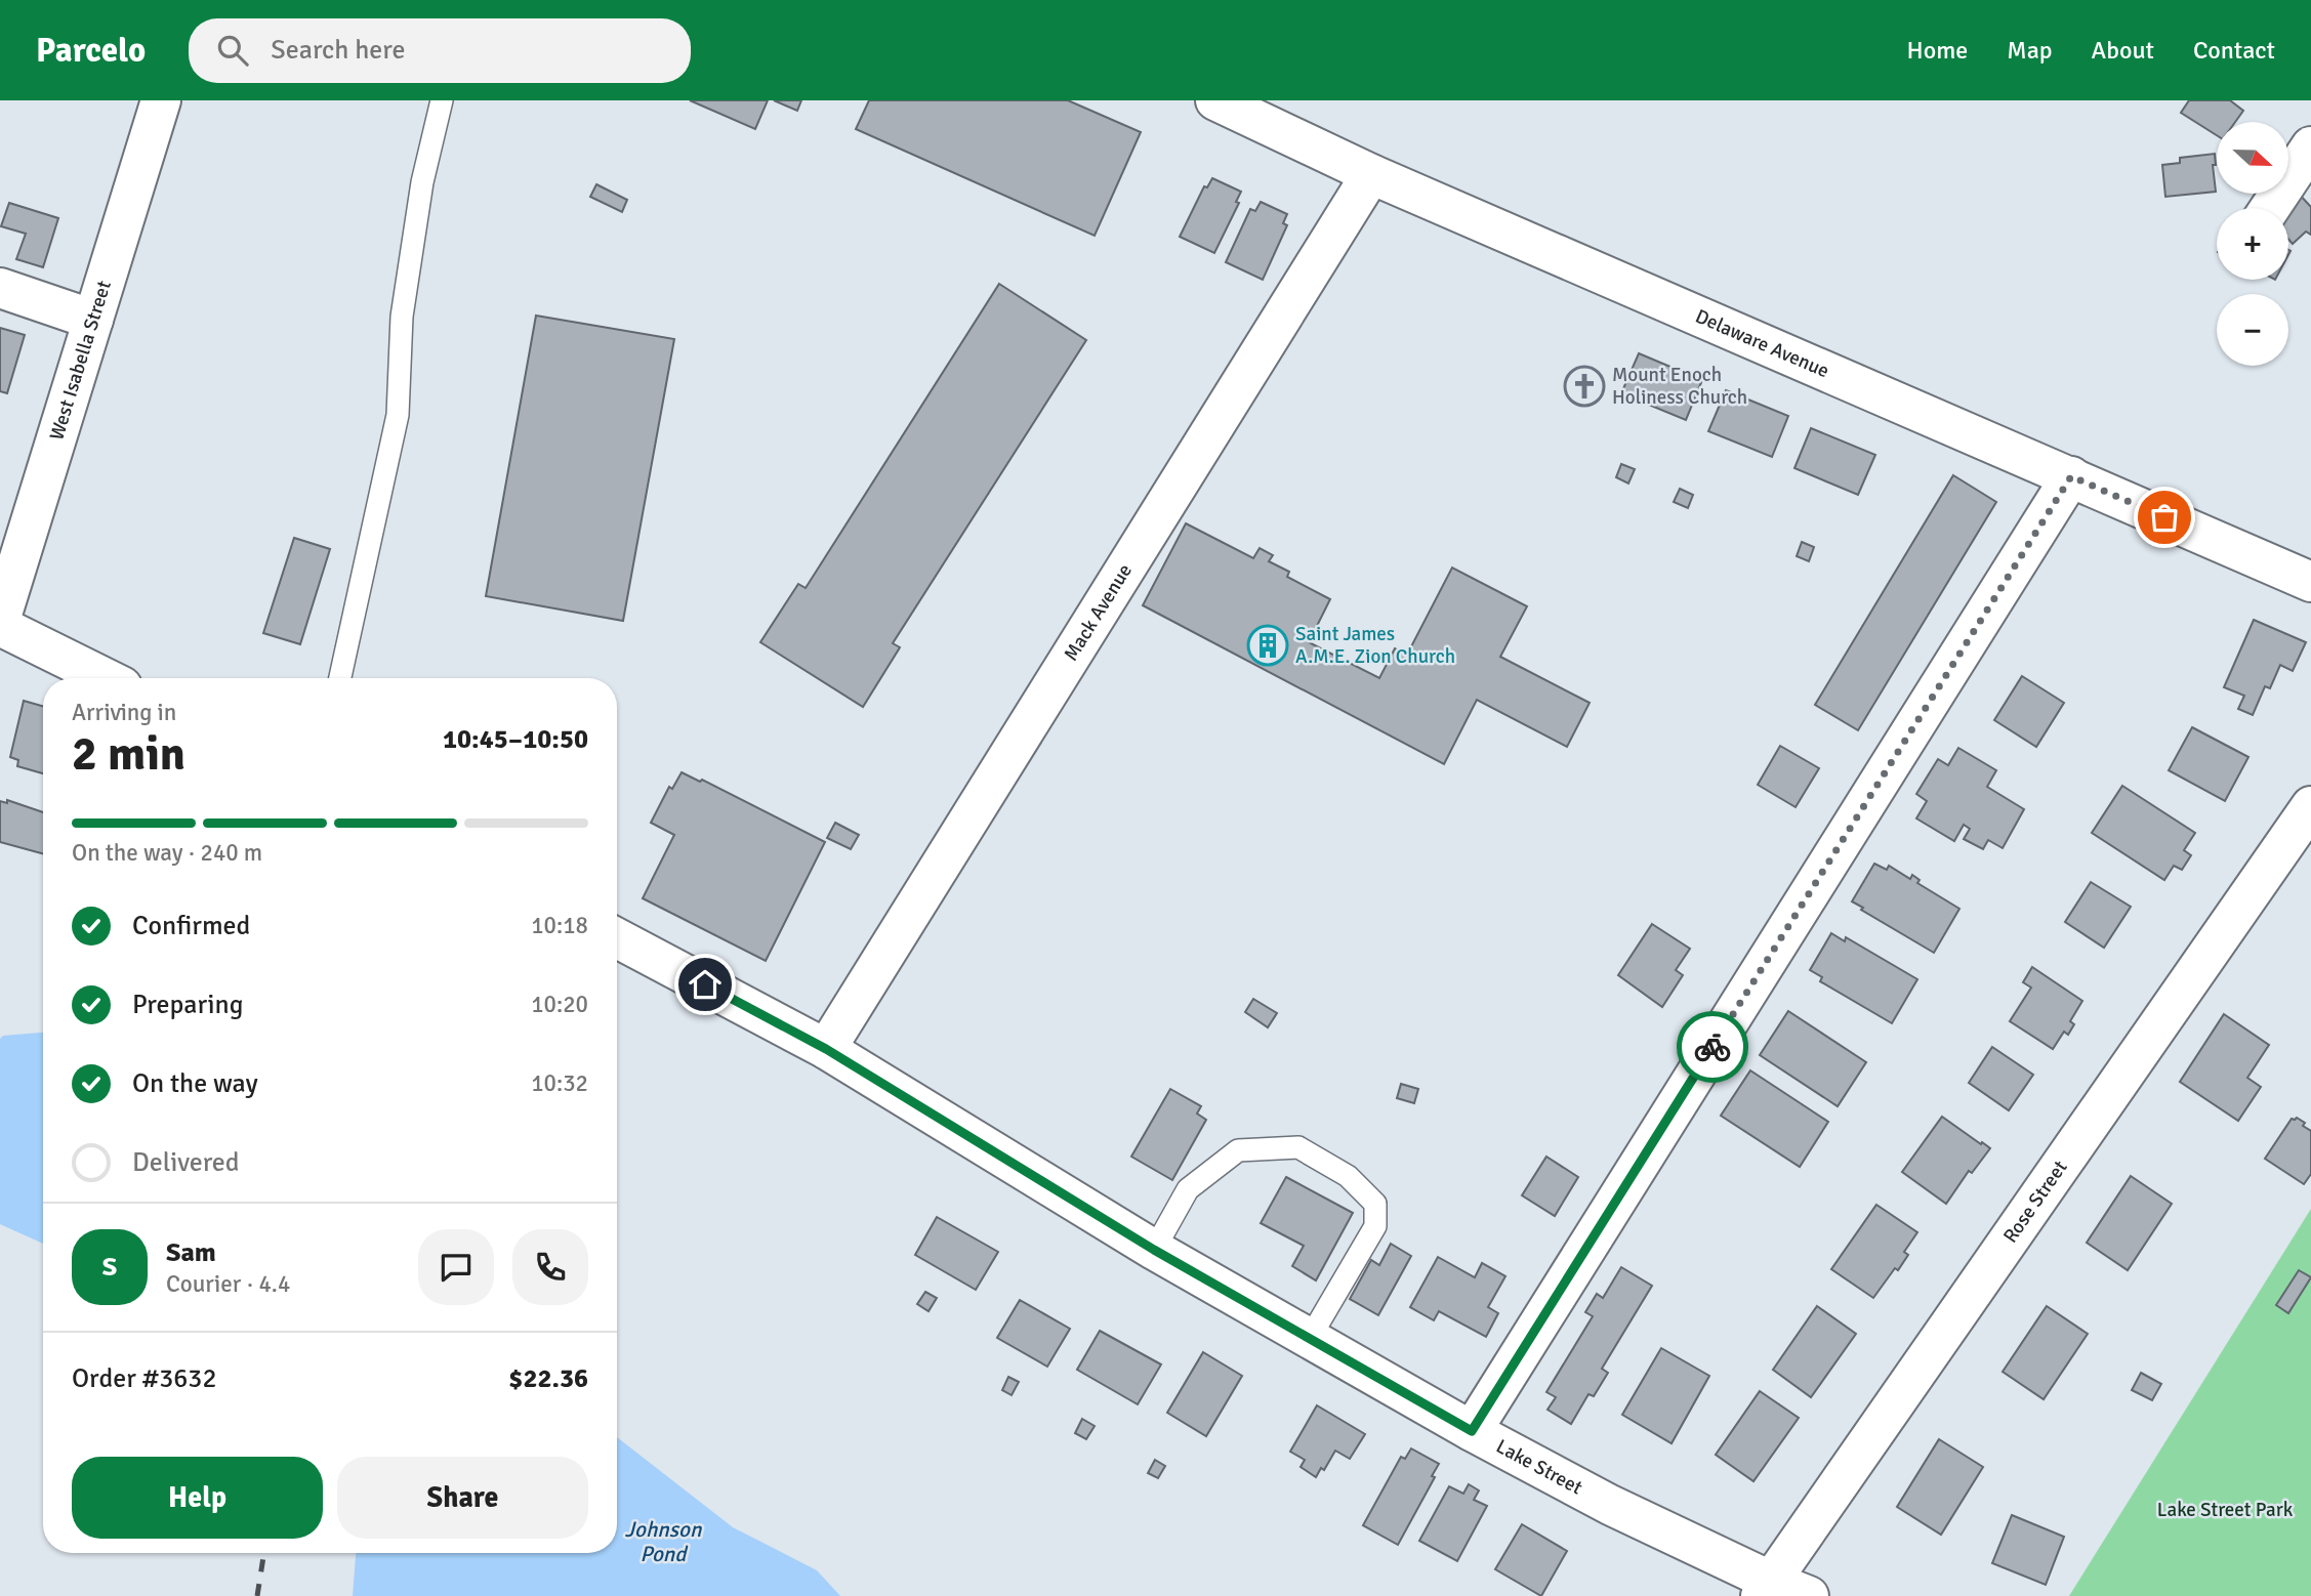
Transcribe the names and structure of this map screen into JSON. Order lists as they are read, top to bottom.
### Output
{
  "streets": {
    "street": [
      "Delaware Avenue",
      "West Isabella Street",
      "Mack Avenue",
      "Rose Street",
      "Lake Street"
    ]
  },
  "crossings": [
    ["Delaware Avenue", "Mack Avenue"],
    ["Mack Avenue", "Lake Street"],
    ["Rose Street", "Lake Street"]
  ],
  "water": ["Johnson Pond"],
  "parks": ["Lake Street Park"],
  "places": {
    "church": ["Mount Enoch Holiness Church"],
    "building": ["Saint James A.M.E. Zion Church"]
  },
  "north": "right",
  "page": {
    "header": "Parcelo",
    "search": "Search here",
    "nav": [
      "Home",
      "Map",
      "About",
      "Contact"
    ],
    "map_buttons": ["+", "−"],
    "heading": ["2 min", "Arriving in", "10:45–10:50"],
    "panel": [
      "Sam",
      "Courier · 4.4",
      "Order #3632",
      "$22.36"
    ],
    "bar": "On the way · 240 m",
    "list": [
      ["Confirmed", "10:18"],
      ["Preparing", "10:20"],
      ["On the way", "10:32"],
      "Delivered"
    ],
    "round": "S",
    "buttons": ["Help", "Share"]
  }
}
